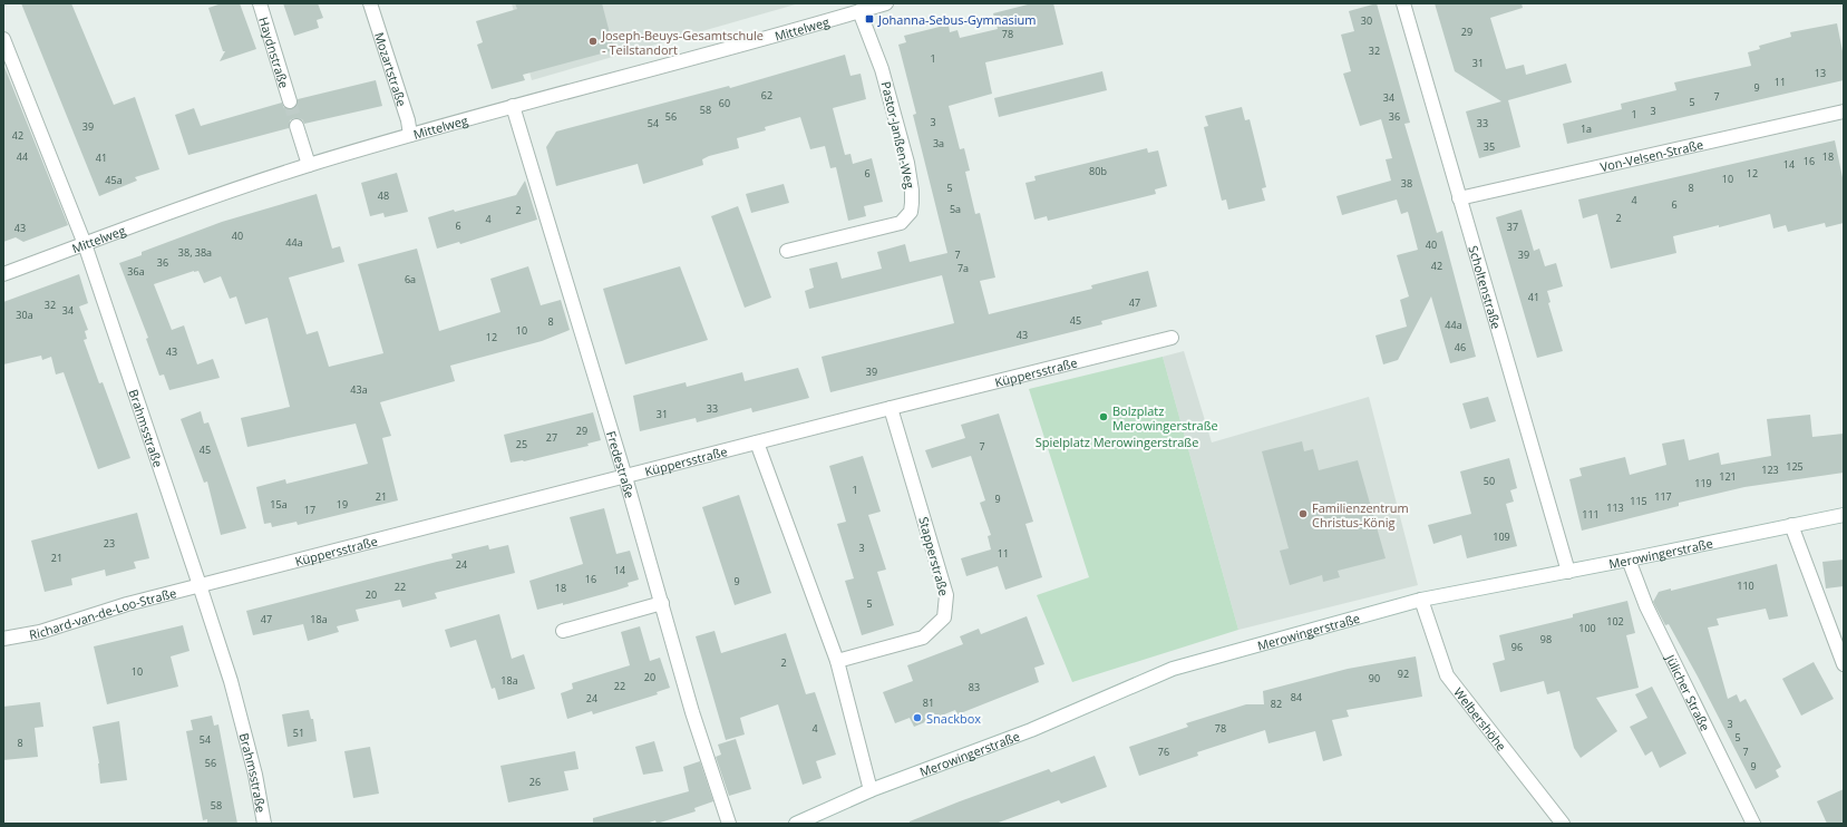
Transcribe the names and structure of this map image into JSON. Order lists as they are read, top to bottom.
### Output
{
  "streets": {
    "street": [
      "Mittelweg",
      "Haydnstraße",
      "Mozartstraße",
      "Pastor-Janßen-Weg",
      "Von-Velsen-Straße",
      "Scholtenstraße",
      "Küppersstraße",
      "Brahmsstraße",
      "Fredestraße",
      "Merowingerstraße",
      "Stapperstraße",
      "Richard-van-de-Loo-Straße",
      "Jülicher Straße",
      "Welbershöhe"
    ]
  },
  "crossings": [
    ["Mittelweg", "Mozartstraße"],
    ["Mittelweg", "Pastor-Janßen-Weg"],
    ["Mittelweg", "Brahmsstraße"],
    ["Mittelweg", "Fredestraße"],
    ["Von-Velsen-Straße", "Scholtenstraße"],
    ["Scholtenstraße", "Merowingerstraße"],
    ["Küppersstraße", "Brahmsstraße"],
    ["Küppersstraße", "Fredestraße"],
    ["Küppersstraße", "Stapperstraße"],
    ["Küppersstraße", "Richard-van-de-Loo-Straße"],
    ["Brahmsstraße", "Richard-van-de-Loo-Straße"],
    ["Merowingerstraße", "Jülicher Straße"],
    ["Merowingerstraße", "Welbershöhe"]
  ],
  "parks": ["Spielplatz Merowingerstraße"],
  "places": {
    "transit": ["Johanna-Sebus-Gymnasium"],
    "other": [
      "Joseph-Beuys-Gesamtschule - Teilstandort",
      "Bolzplatz Merowingerstraße",
      "Familienzentrum Christus-König",
      "Snackbox"
    ]
  },
  "house_numbers": [
    "30",
    "29",
    "78",
    "32",
    "1",
    "31",
    "13",
    "11",
    "9",
    "62",
    "7",
    "34",
    "5",
    "60",
    "58",
    "3",
    "1",
    "56",
    "36",
    "3",
    "54",
    "33",
    "39",
    "1a",
    "42",
    "3a",
    "35",
    "44",
    "18",
    "41",
    "16",
    "14",
    "80b",
    "6",
    "12",
    "10",
    "45a",
    "38",
    "5",
    "8",
    "48",
    "4",
    "6",
    "5a",
    "2",
    "2",
    "4",
    "6",
    "37",
    "43",
    "40",
    "44a",
    "40",
    "38, 38a",
    "7",
    "39",
    "36",
    "42",
    "7a",
    "36a",
    "6a",
    "41",
    "47",
    "32",
    "34",
    "30a",
    "45",
    "8",
    "44a",
    "10",
    "43",
    "12",
    "46",
    "43",
    "39",
    "43a",
    "33",
    "31",
    "29",
    "27",
    "25",
    "7",
    "45",
    "125",
    "123",
    "121",
    "50",
    "119",
    "1",
    "21",
    "117",
    "9",
    "115",
    "15a",
    "19",
    "113",
    "17",
    "111",
    "109",
    "23",
    "3",
    "11",
    "21",
    "24",
    "14",
    "16",
    "9",
    "110",
    "22",
    "18",
    "20",
    "5",
    "47",
    "18a",
    "102",
    "100",
    "98",
    "96",
    "2",
    "10",
    "92",
    "20",
    "90",
    "18a",
    "22",
    "83",
    "84",
    "24",
    "81",
    "82",
    "3",
    "4",
    "78",
    "51",
    "5",
    "54",
    "8",
    "76",
    "7",
    "56",
    "9",
    "26",
    "58"
  ]
}
